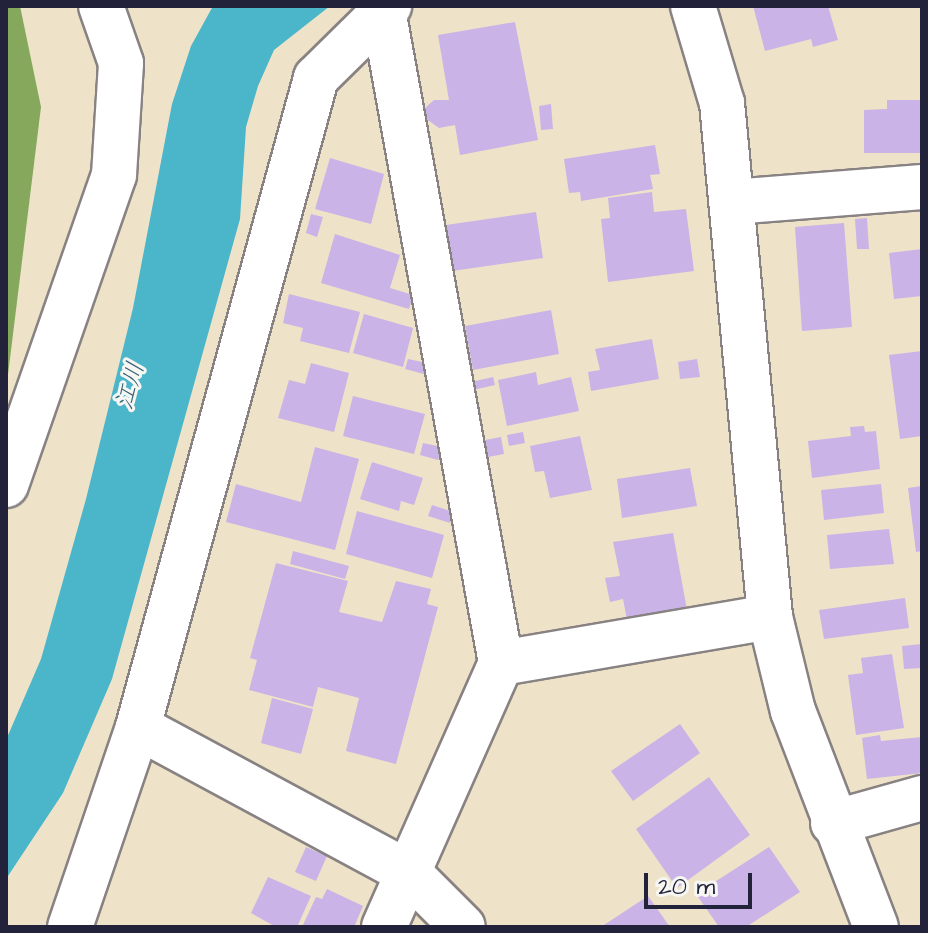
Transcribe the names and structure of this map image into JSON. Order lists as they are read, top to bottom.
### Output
{
  "water": ["江川"],
  "scale_bar": "20 m"
}
